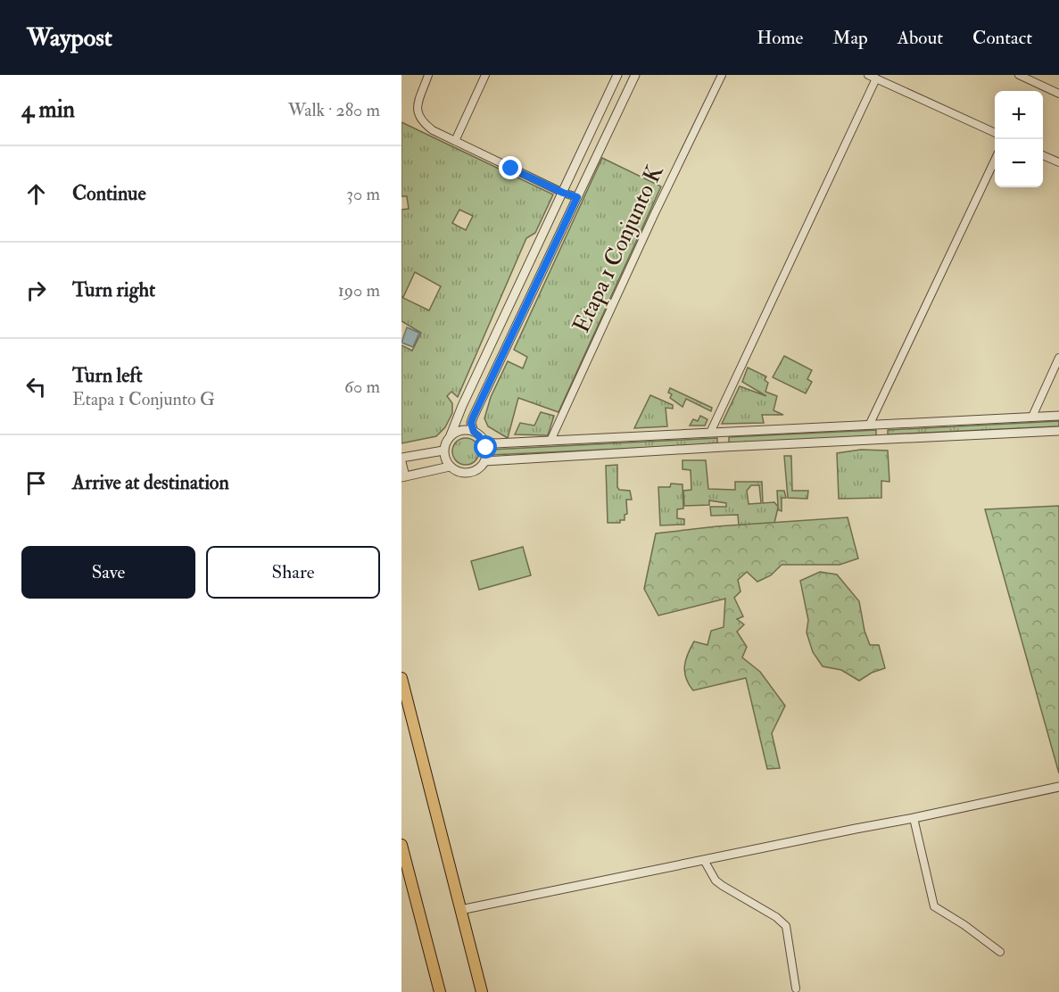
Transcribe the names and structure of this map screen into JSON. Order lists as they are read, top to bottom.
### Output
{
  "streets": {
    "street": ["Etapa 1 Conjunto K"]
  },
  "page": {
    "header": "Waypost",
    "nav": [
      "Home",
      "Map",
      "About",
      "Contact"
    ],
    "heading": ["4 min", "Walk · 280 m"],
    "map_buttons": ["+", "−"],
    "list": [
      ["Continue", "30 m"],
      ["Turn right", "190 m"],
      ["Turn left", "Etapa 1 Conjunto G", "60 m"],
      "Arrive at destination"
    ],
    "buttons": ["Save", "Share"]
  }
}
